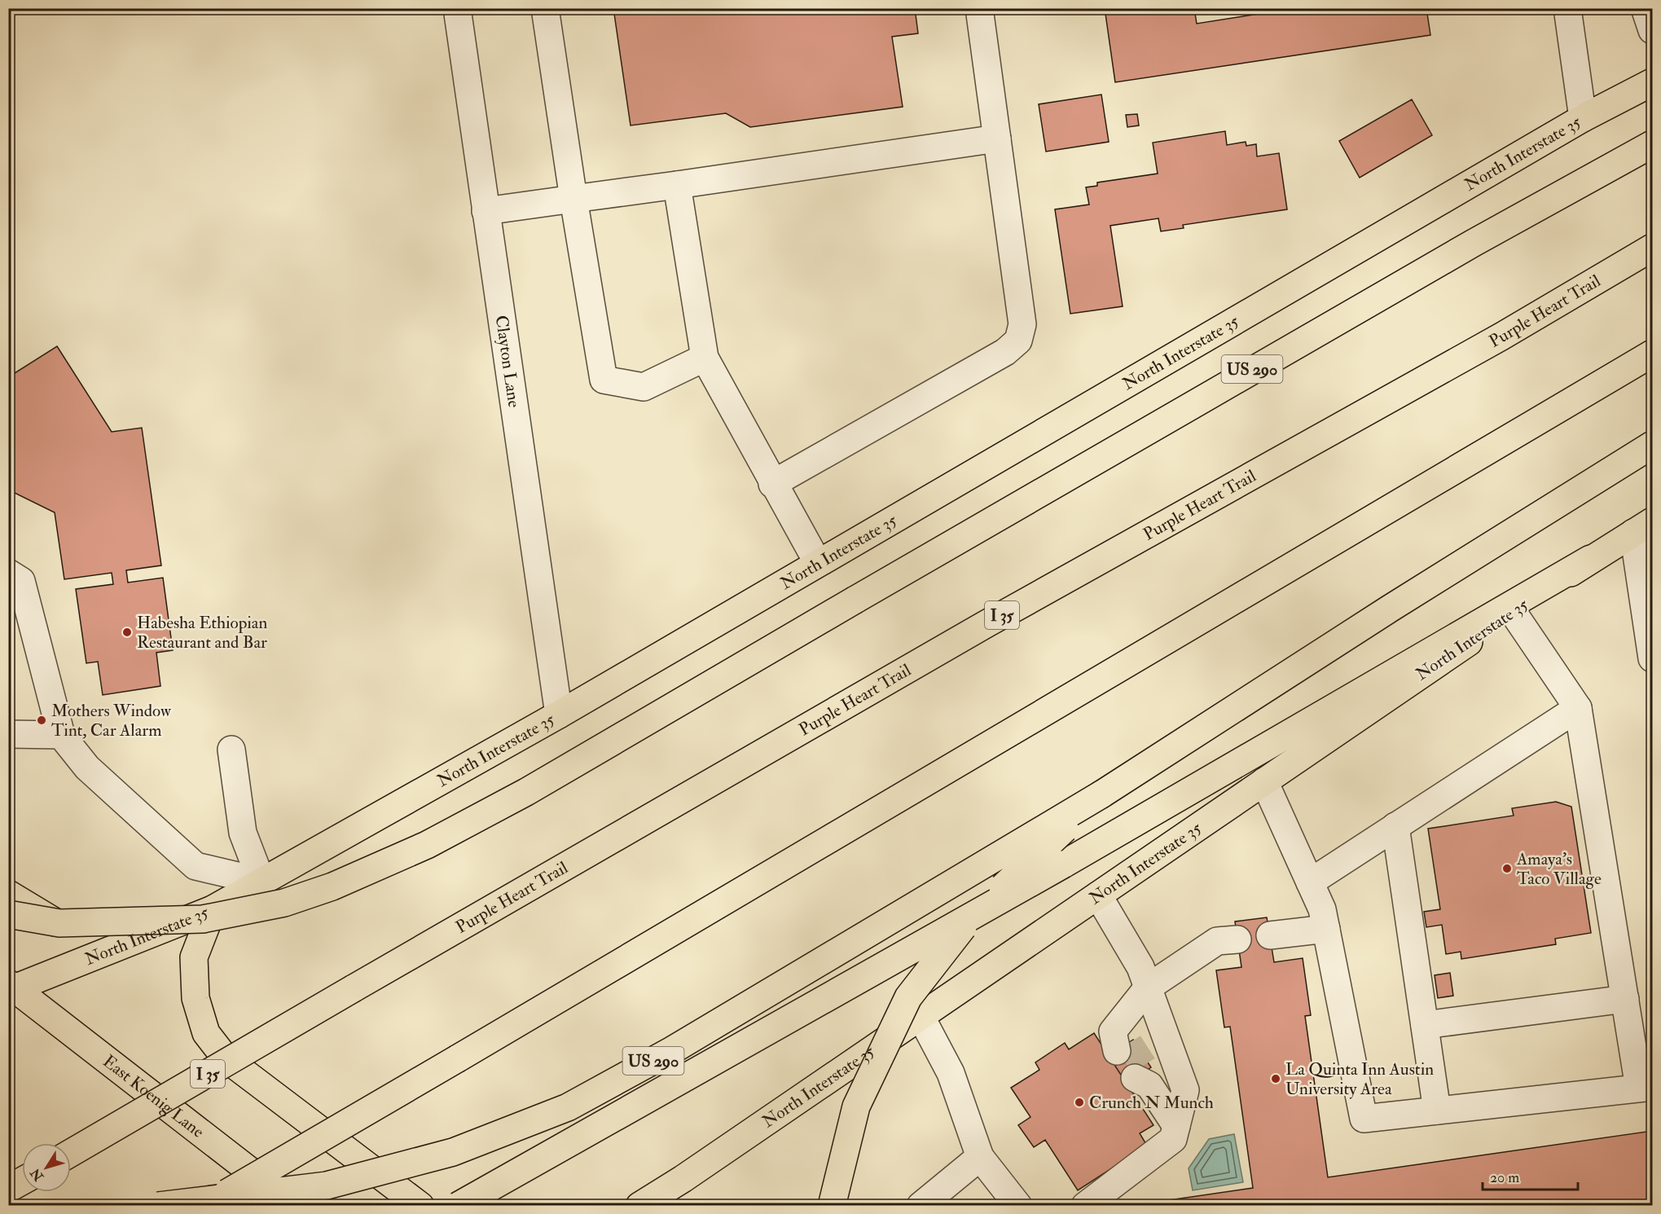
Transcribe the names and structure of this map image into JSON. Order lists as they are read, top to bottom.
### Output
{
  "streets": {
    "main road": [
      "North Interstate 35",
      "Purple Heart Trail",
      "US 290",
      "I 35",
      "East Koenig Lane"
    ],
    "street": ["Clayton Lane"]
  },
  "crossings": [
    ["North Interstate 35", "Clayton Lane"],
    ["North Interstate 35", "East Koenig Lane"]
  ],
  "places": [
    "Habesha Ethiopian Restaurant and Bar",
    "Mothers Window Tint, Car Alarm",
    "Amaya’s Taco Village",
    "La Quinta Inn Austin University Area",
    "Crunch N Munch"
  ],
  "scale_bar": "20 m",
  "north": "bottom left"
}
